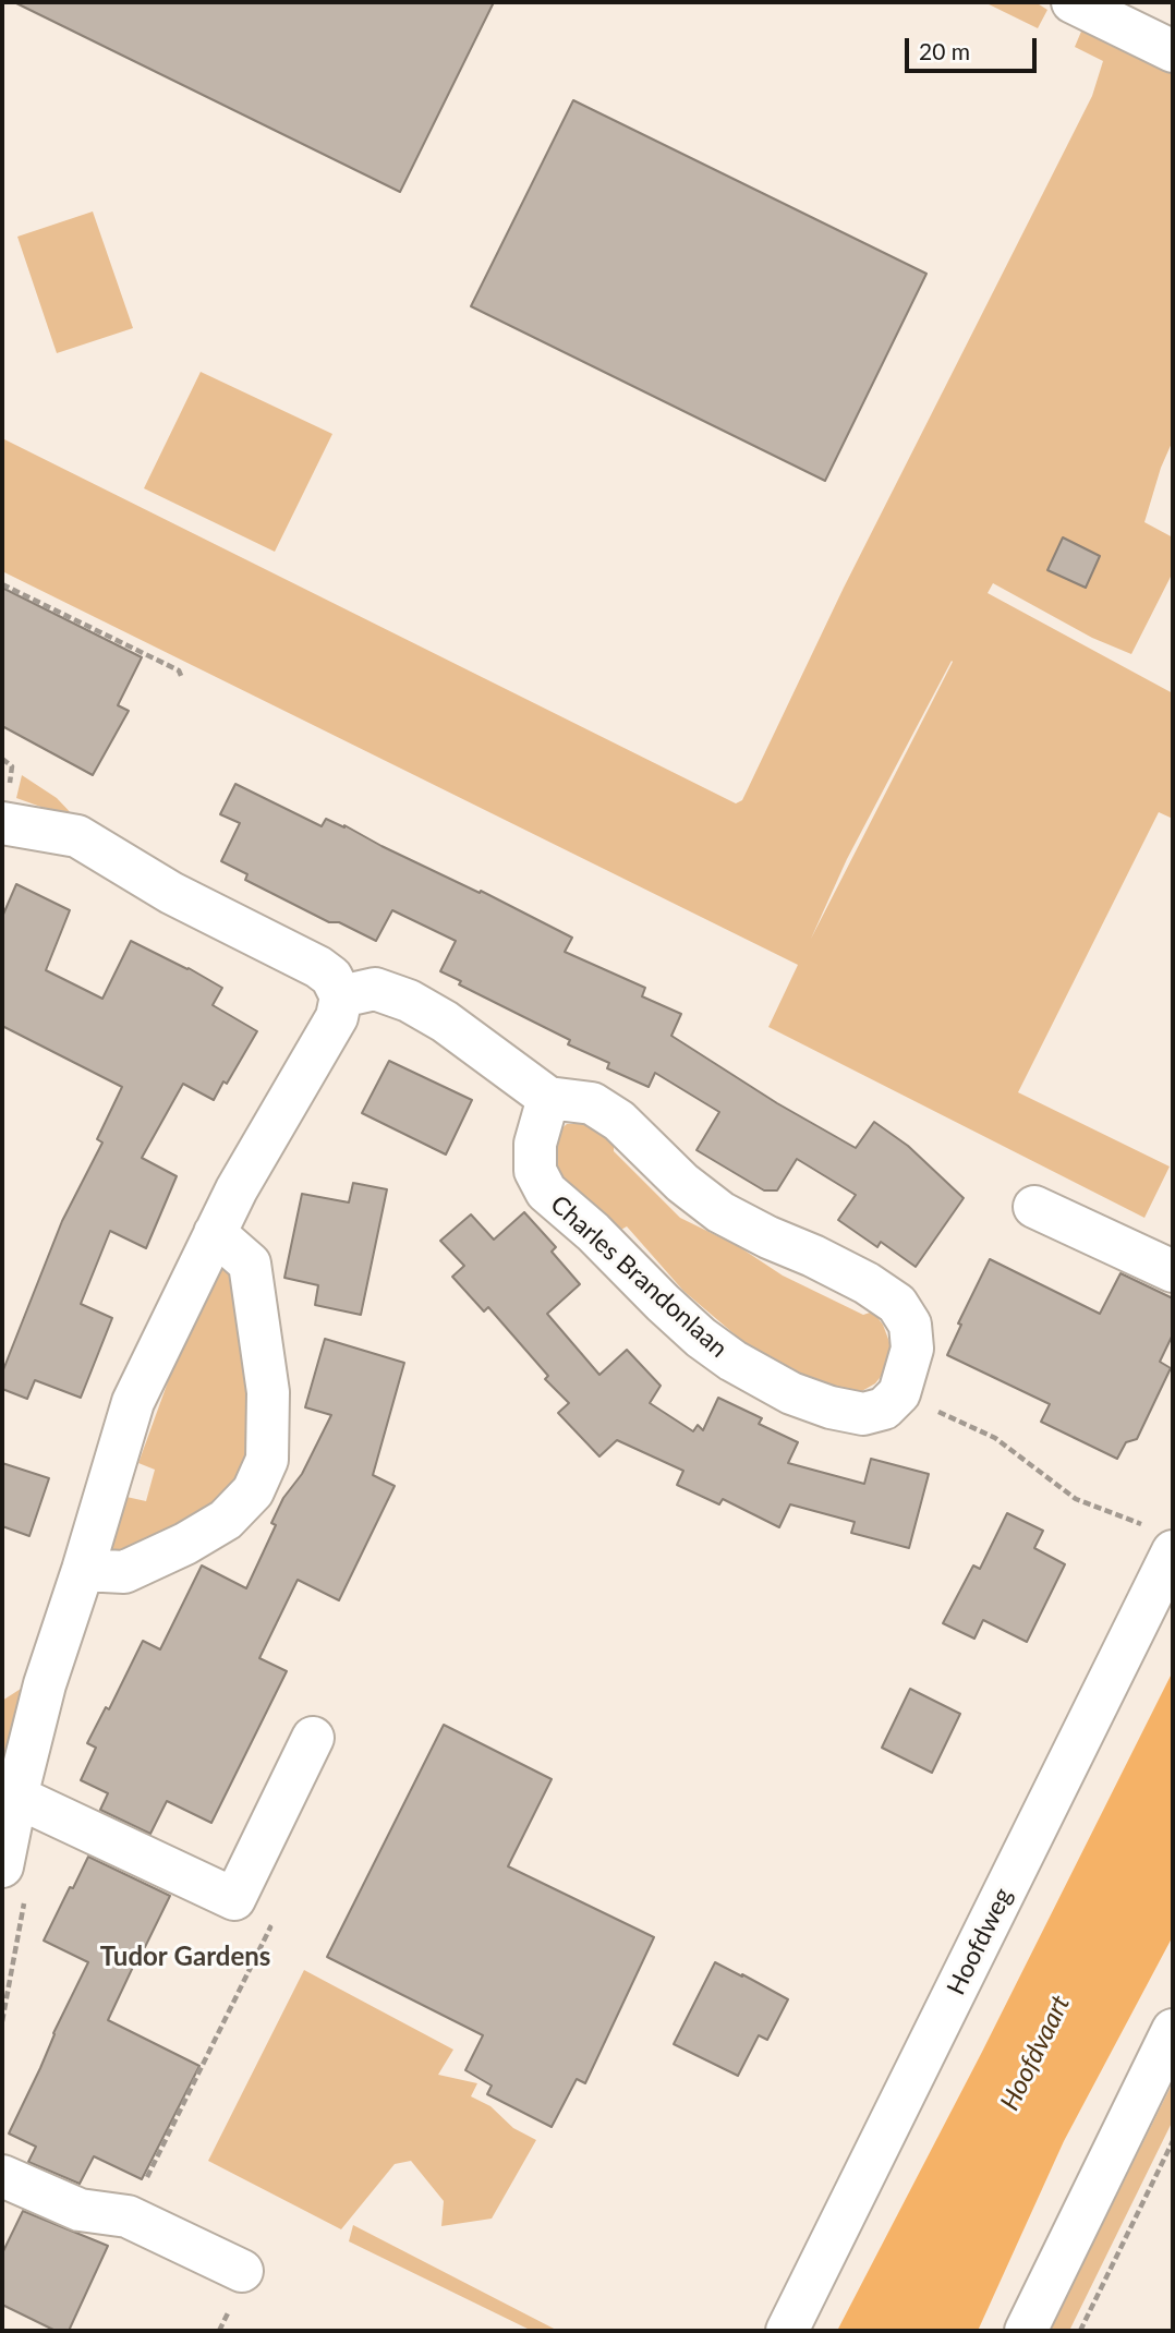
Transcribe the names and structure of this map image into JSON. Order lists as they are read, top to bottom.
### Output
{
  "streets": {
    "street": ["Charles Brandonlaan", "Hoofdweg"]
  },
  "districts": ["Tudor Gardens"],
  "water": ["Hoofdvaart"],
  "scale_bar": "20 m"
}
